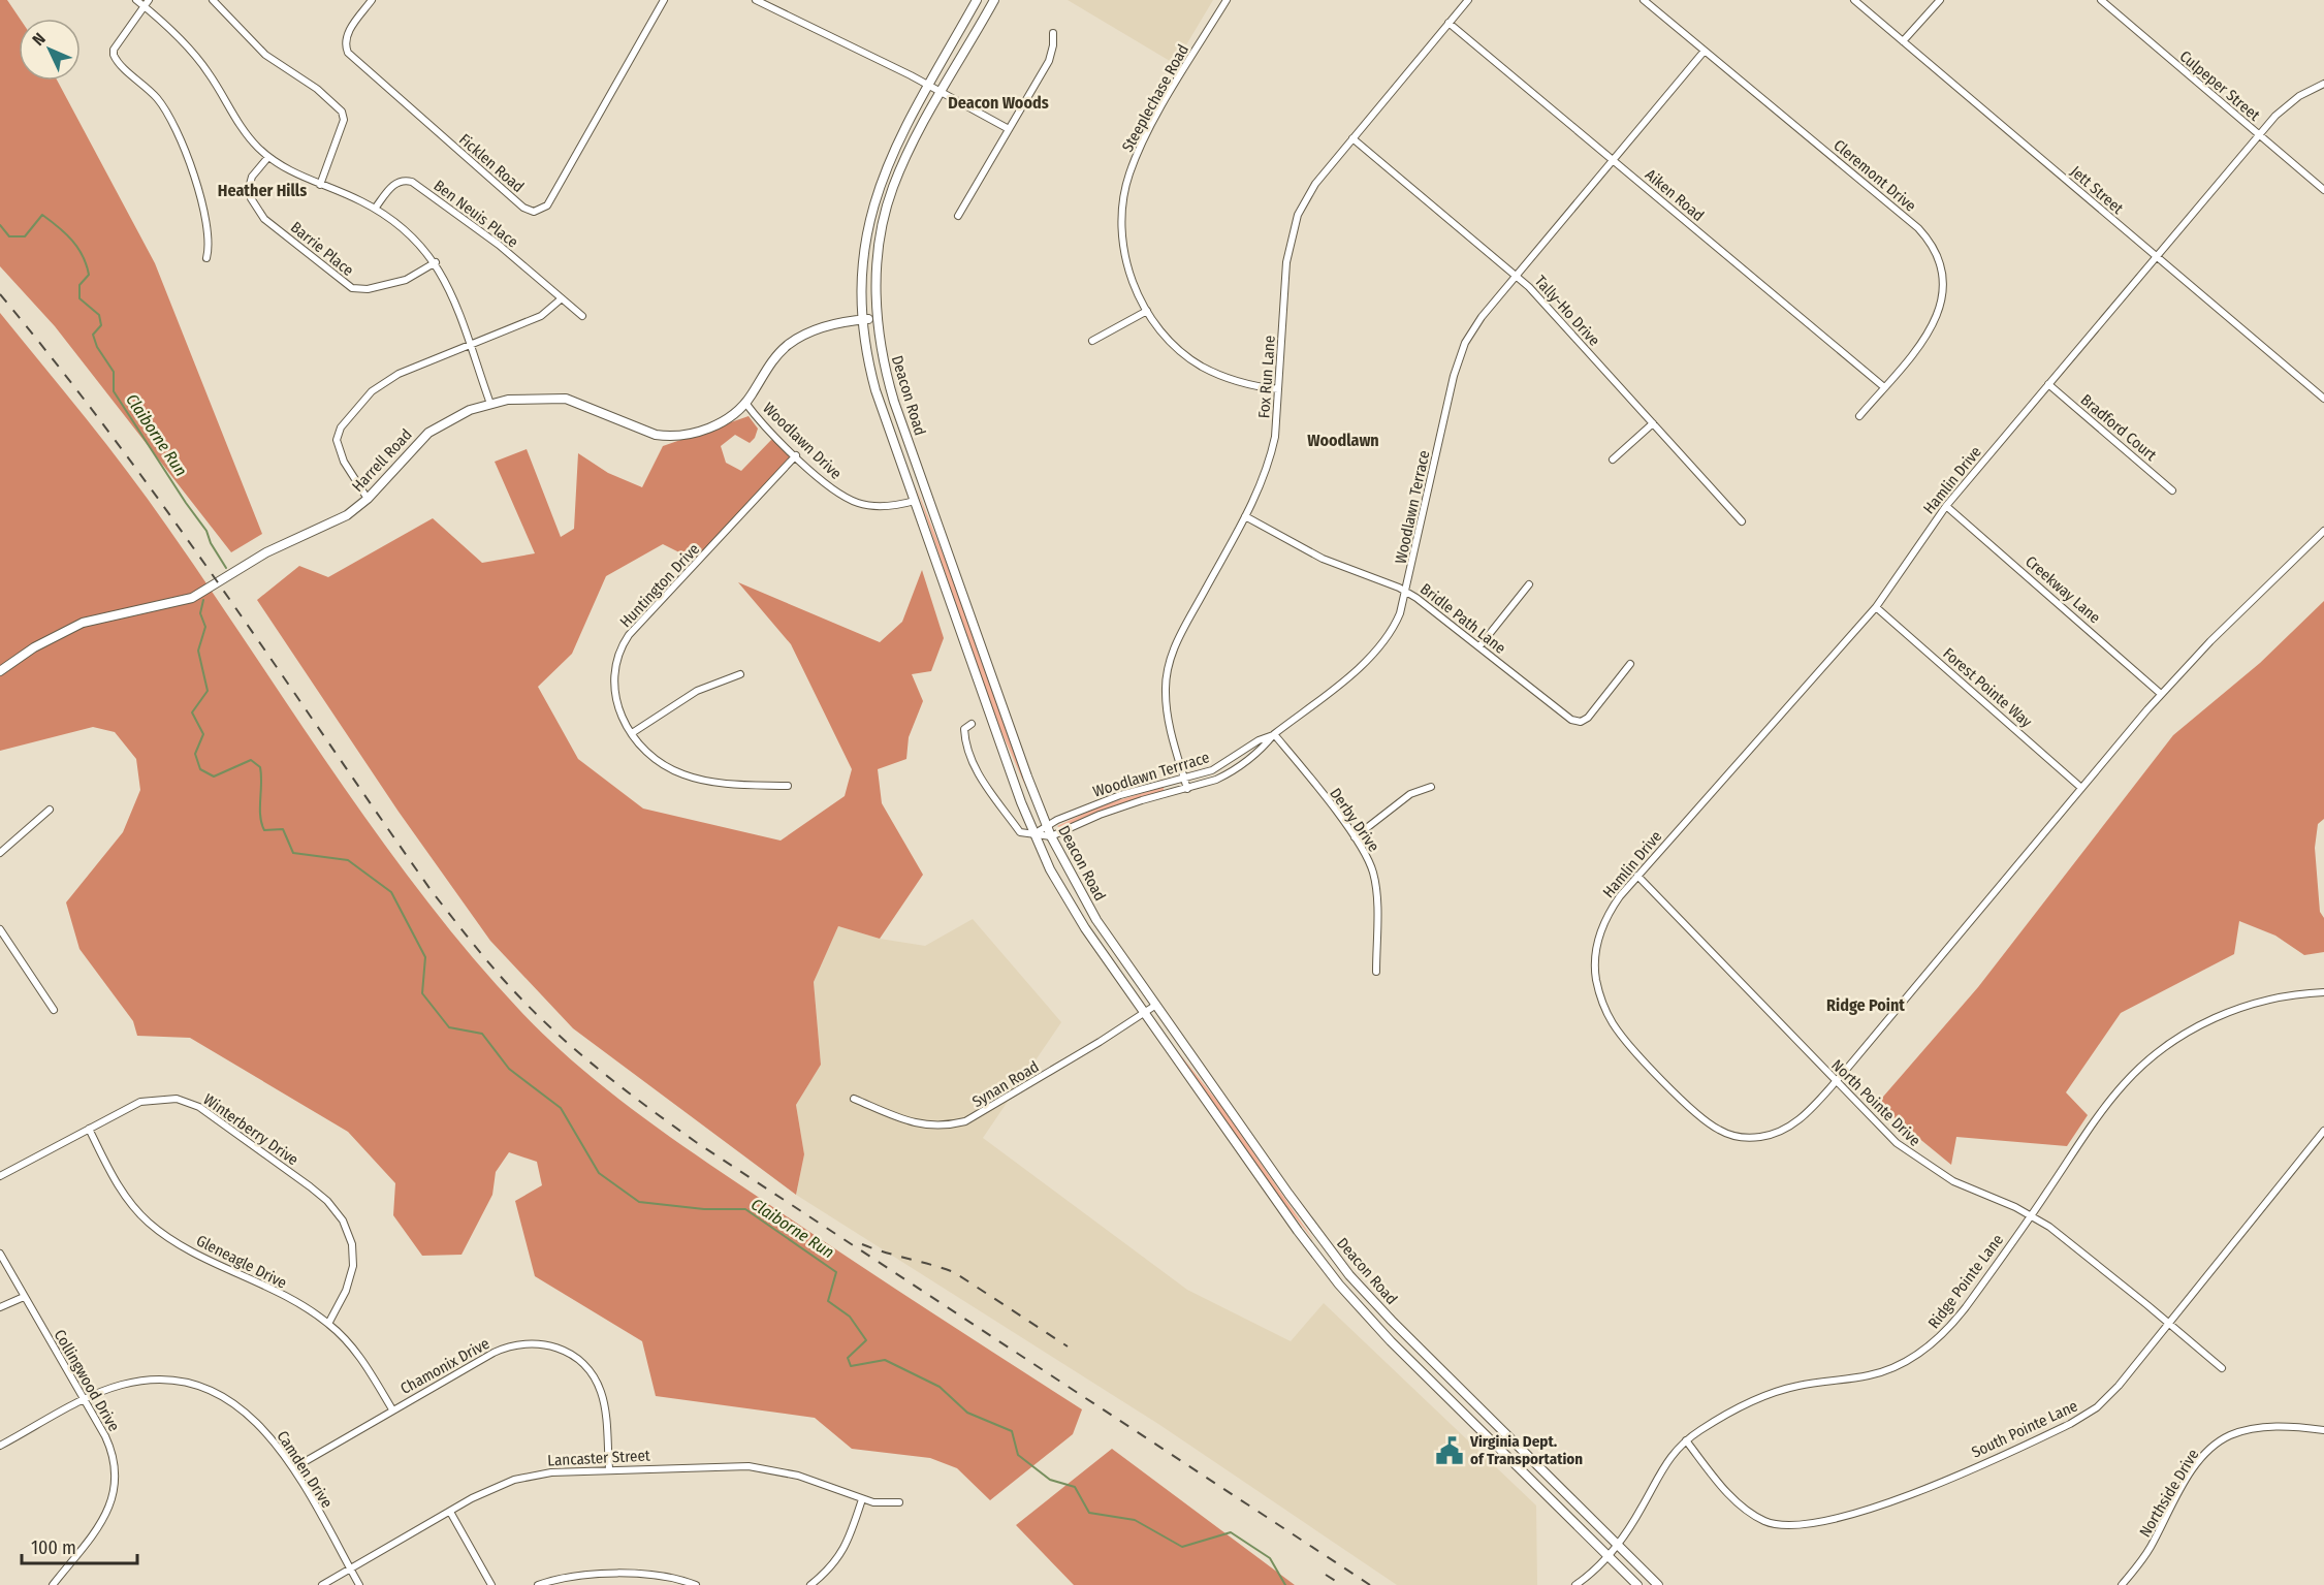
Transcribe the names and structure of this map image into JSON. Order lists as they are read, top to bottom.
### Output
{
  "streets": {
    "main road": ["Deacon Road", "Harrell Road"],
    "street": [
      "Culpeper Street",
      "Steeplechase Road",
      "Ficklen Road",
      "Cleremont Drive",
      "Jett Street",
      "Aiken Road",
      "Ben Neuis Place",
      "Barrie Place",
      "Tally-Ho Drive",
      "Fox Run Lane",
      "Bradford Court",
      "Woodlawn Drive",
      "Hamlin Drive",
      "Woodlawn Terrace",
      "Huntington Drive",
      "Creekway Lane",
      "Bridle Path Lane",
      "Forest Pointe Way",
      "Woodlawn Terrrace",
      "Derby Drive",
      "Synan Road",
      "North Pointe Drive",
      "Winterberry Drive",
      "Gleneagle Drive",
      "Ridge Pointe Lane",
      "Chamonix Drive",
      "Collingwood Drive",
      "South Pointe Lane",
      "Lancaster Street",
      "Camden Drive",
      "Northside Drive"
    ]
  },
  "crossings": [
    ["Culpeper Street", "Hamlin Drive"],
    ["Steeplechase Road", "Fox Run Lane"],
    ["Cleremont Drive", "Aiken Road"],
    ["Cleremont Drive", "Woodlawn Terrace"],
    ["Jett Street", "Hamlin Drive"],
    ["Aiken Road", "Fox Run Lane"],
    ["Aiken Road", "Woodlawn Terrace"],
    ["Tally-Ho Drive", "Fox Run Lane"],
    ["Tally-Ho Drive", "Woodlawn Terrace"],
    ["Fox Run Lane", "Woodlawn Terrace"],
    ["Fox Run Lane", "Bridle Path Lane"],
    ["Fox Run Lane", "Woodlawn Terrrace"],
    ["Deacon Road", "Woodlawn Drive"],
    ["Deacon Road", "Harrell Road"],
    ["Deacon Road", "Woodlawn Terrace"],
    ["Deacon Road", "Woodlawn Terrrace"],
    ["Deacon Road", "Synan Road"],
    ["Deacon Road", "Ridge Pointe Lane"],
    ["Bradford Court", "Hamlin Drive"],
    ["Woodlawn Drive", "Harrell Road"],
    ["Woodlawn Drive", "Huntington Drive"],
    ["Hamlin Drive", "Creekway Lane"],
    ["Hamlin Drive", "Forest Pointe Way"],
    ["Hamlin Drive", "North Pointe Drive"],
    ["Woodlawn Terrace", "Bridle Path Lane"],
    ["Woodlawn Terrace", "Woodlawn Terrrace"],
    ["Woodlawn Terrace", "Derby Drive"],
    ["Woodlawn Terrrace", "Derby Drive"],
    ["North Pointe Drive", "Ridge Pointe Lane"],
    ["North Pointe Drive", "South Pointe Lane"],
    ["Winterberry Drive", "Gleneagle Drive"],
    ["Gleneagle Drive", "Chamonix Drive"],
    ["Ridge Pointe Lane", "South Pointe Lane"],
    ["Chamonix Drive", "Lancaster Street"],
    ["Chamonix Drive", "Camden Drive"],
    ["Collingwood Drive", "Camden Drive"],
    ["Lancaster Street", "Camden Drive"]
  ],
  "districts": [
    "Deacon Woods",
    "Heather Hills",
    "Woodlawn",
    "Ridge Point"
  ],
  "water": ["Claiborne Run"],
  "places": {
    "public building": ["Virginia Dept. of Transportation"]
  },
  "scale_bar": "100 m",
  "north": "top left"
}
